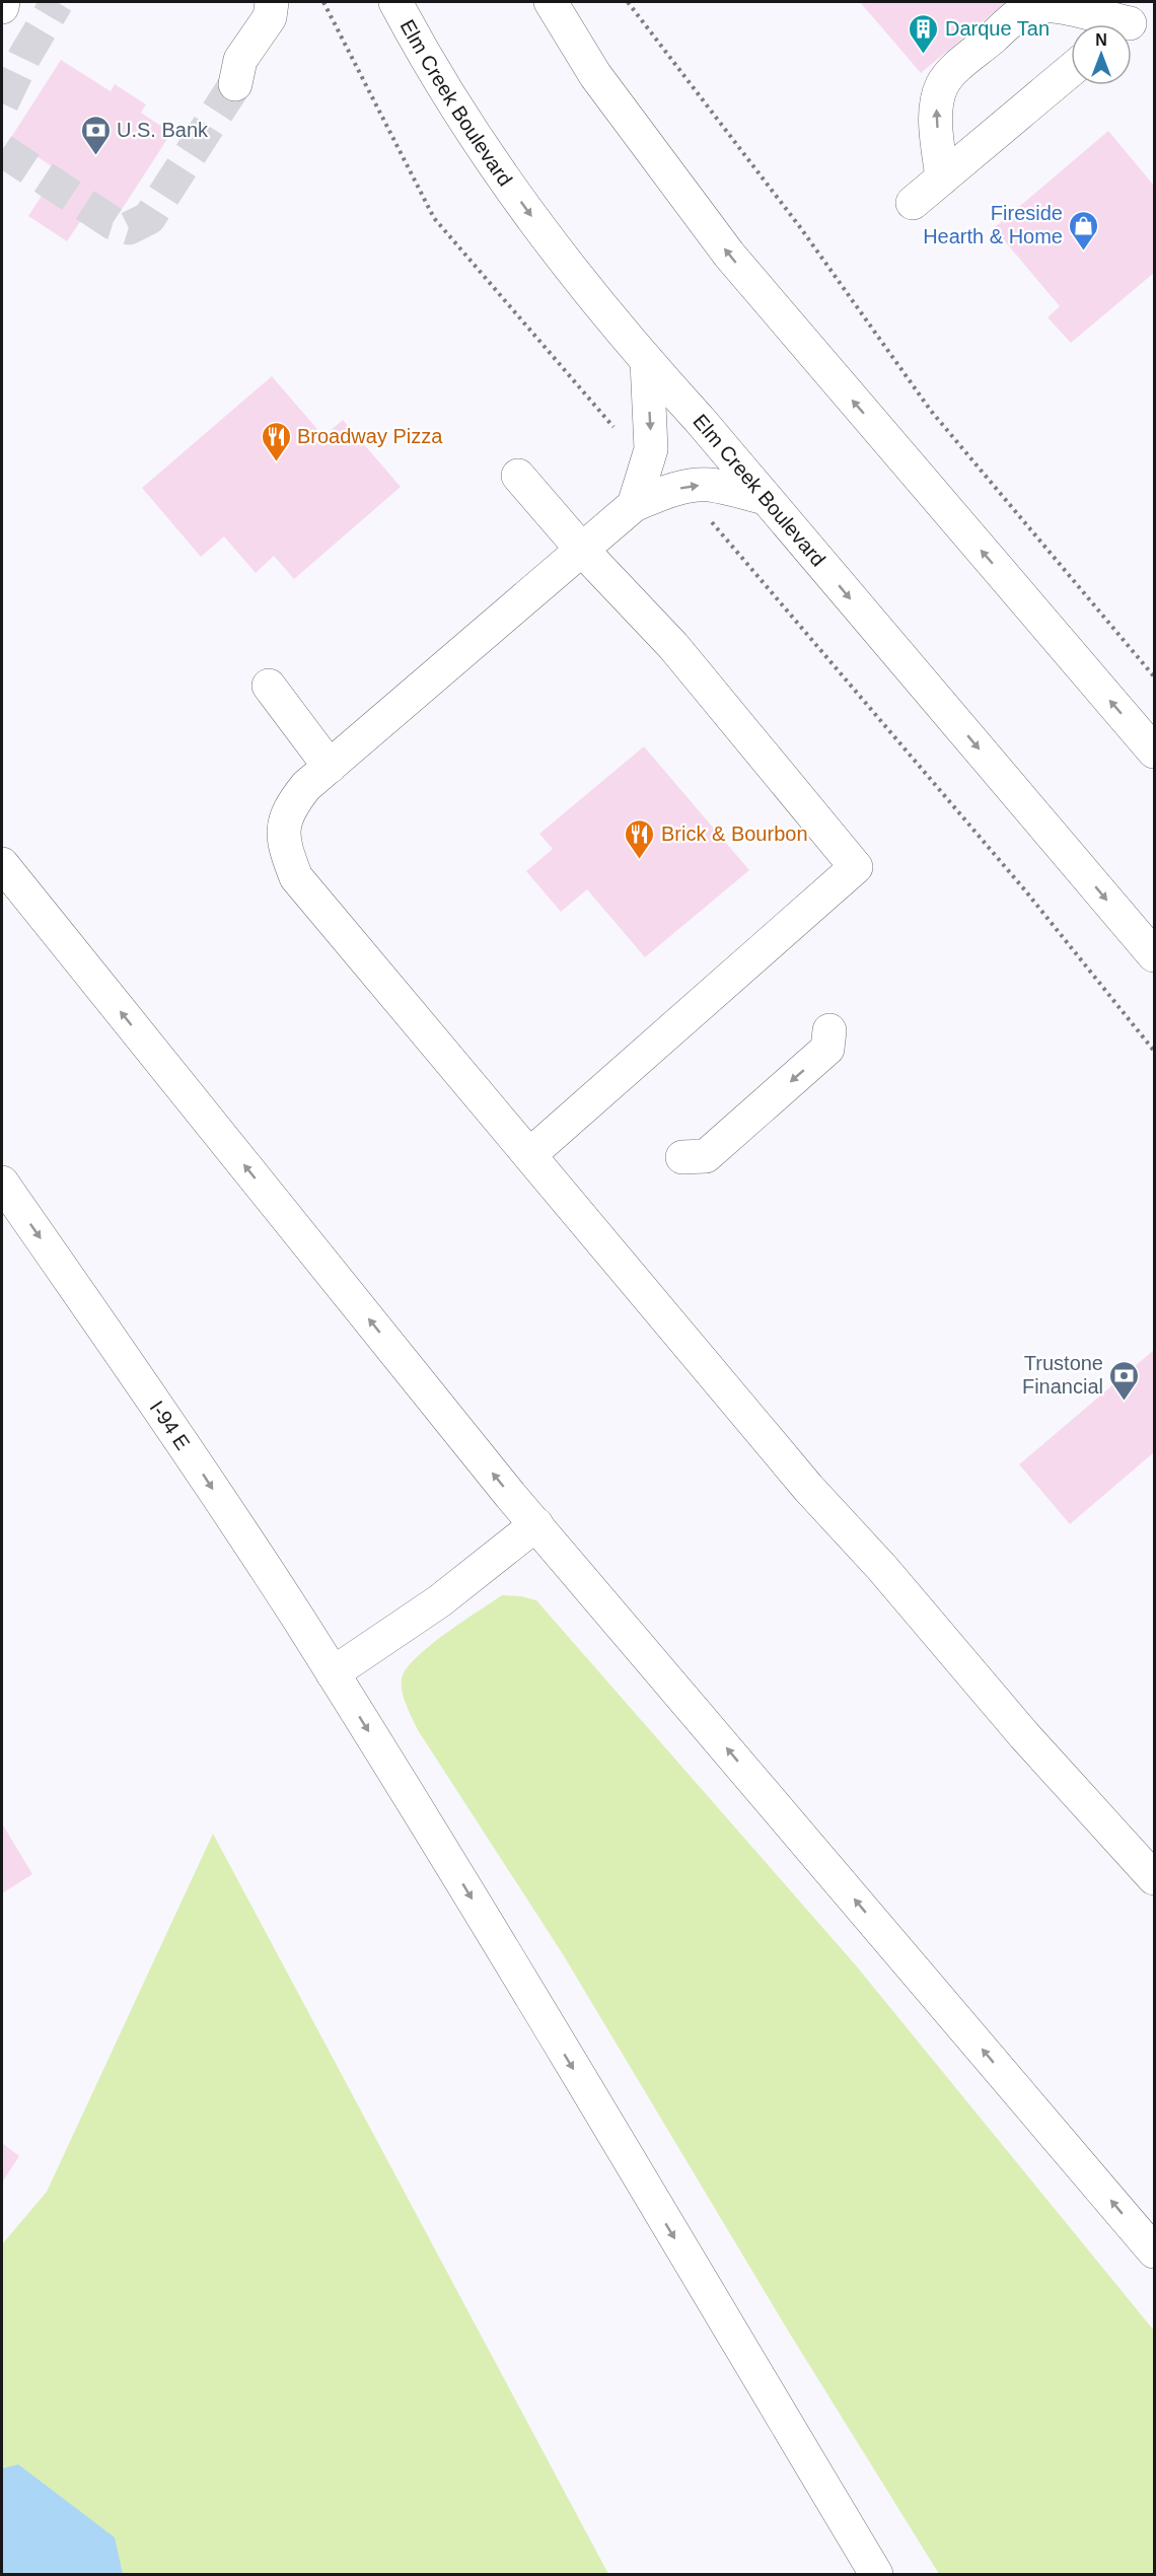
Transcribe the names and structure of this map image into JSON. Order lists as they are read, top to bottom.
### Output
{
  "streets": {
    "main road": ["Elm Creek Boulevard", "I-94 E"]
  },
  "places": {
    "building": ["Darque Tan"],
    "bank": ["U.S. Bank", "Trustone Financial"],
    "shop": ["Fireside Hearth & Home"],
    "restaurant": ["Broadway Pizza", "Brick & Bourbon"]
  },
  "north": "top"
}
